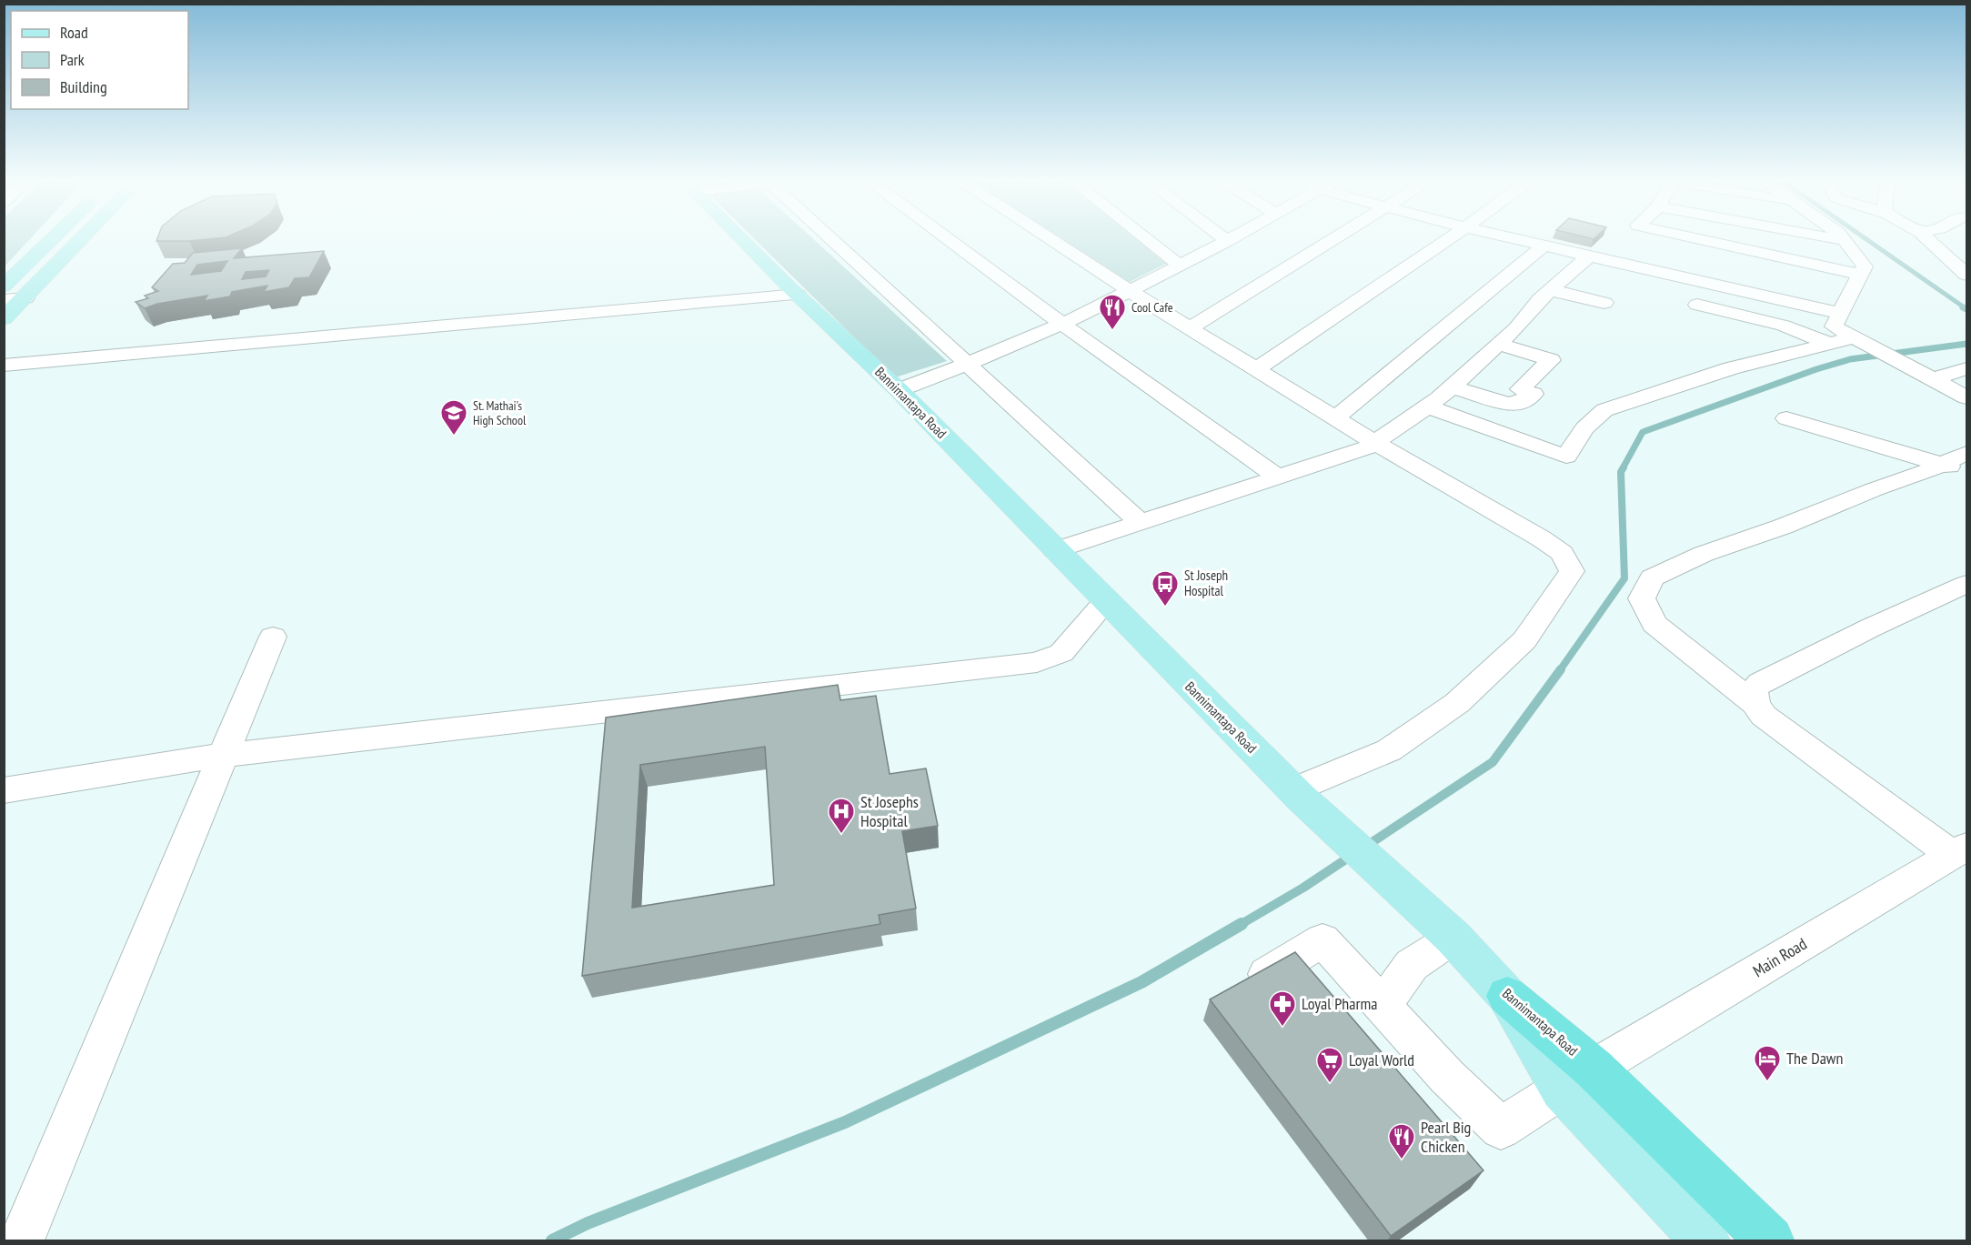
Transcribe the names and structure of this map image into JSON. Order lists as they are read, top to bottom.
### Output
{
  "streets": {
    "main road": ["Bannimantapa Road"],
    "street": ["Main Road"]
  },
  "crossings": [
    ["Bannimantapa Road", "Main Road"]
  ],
  "places": {
    "restaurant": ["Cool Cafe", "Pearl Big Chicken"],
    "school or university": ["St. Mathai's High School"],
    "bus stop": ["St Joseph Hospital"],
    "hospital": ["St Josephs Hospital"],
    "pharmacy": ["Loyal Pharma"],
    "hotel": ["The Dawn"],
    "supermarket": ["Loyal World"]
  },
  "legend": ["Road", "Park", "Building"]
}
